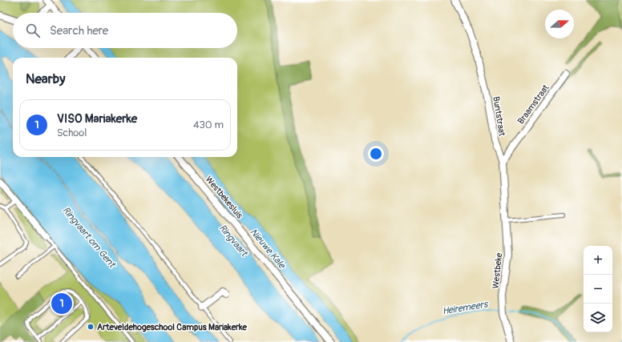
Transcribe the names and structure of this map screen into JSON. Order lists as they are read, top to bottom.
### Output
{
  "streets": {
    "street": [
      "Braamstraat",
      "Buntstraat",
      "Westbekesluis",
      "Westbeke"
    ]
  },
  "crossings": [
    ["Braamstraat", "Buntstraat"],
    ["Buntstraat", "Westbeke"]
  ],
  "water": [
    "Ringvaart om Gent",
    "Ringvaart",
    "Nieuwe Kale",
    "Heiremeers"
  ],
  "places": ["Arteveldehogeschool Campus Mariakerke"],
  "north": "right",
  "page": {
    "search": "Search here",
    "heading": "Nearby",
    "list": [
      {
        "mark": "1",
        "name": "VISO Mariakerke",
        "note": "School",
        "value": "430 m"
      }
    ],
    "map_buttons": ["+", "−"],
    "pins": "1"
  }
}
